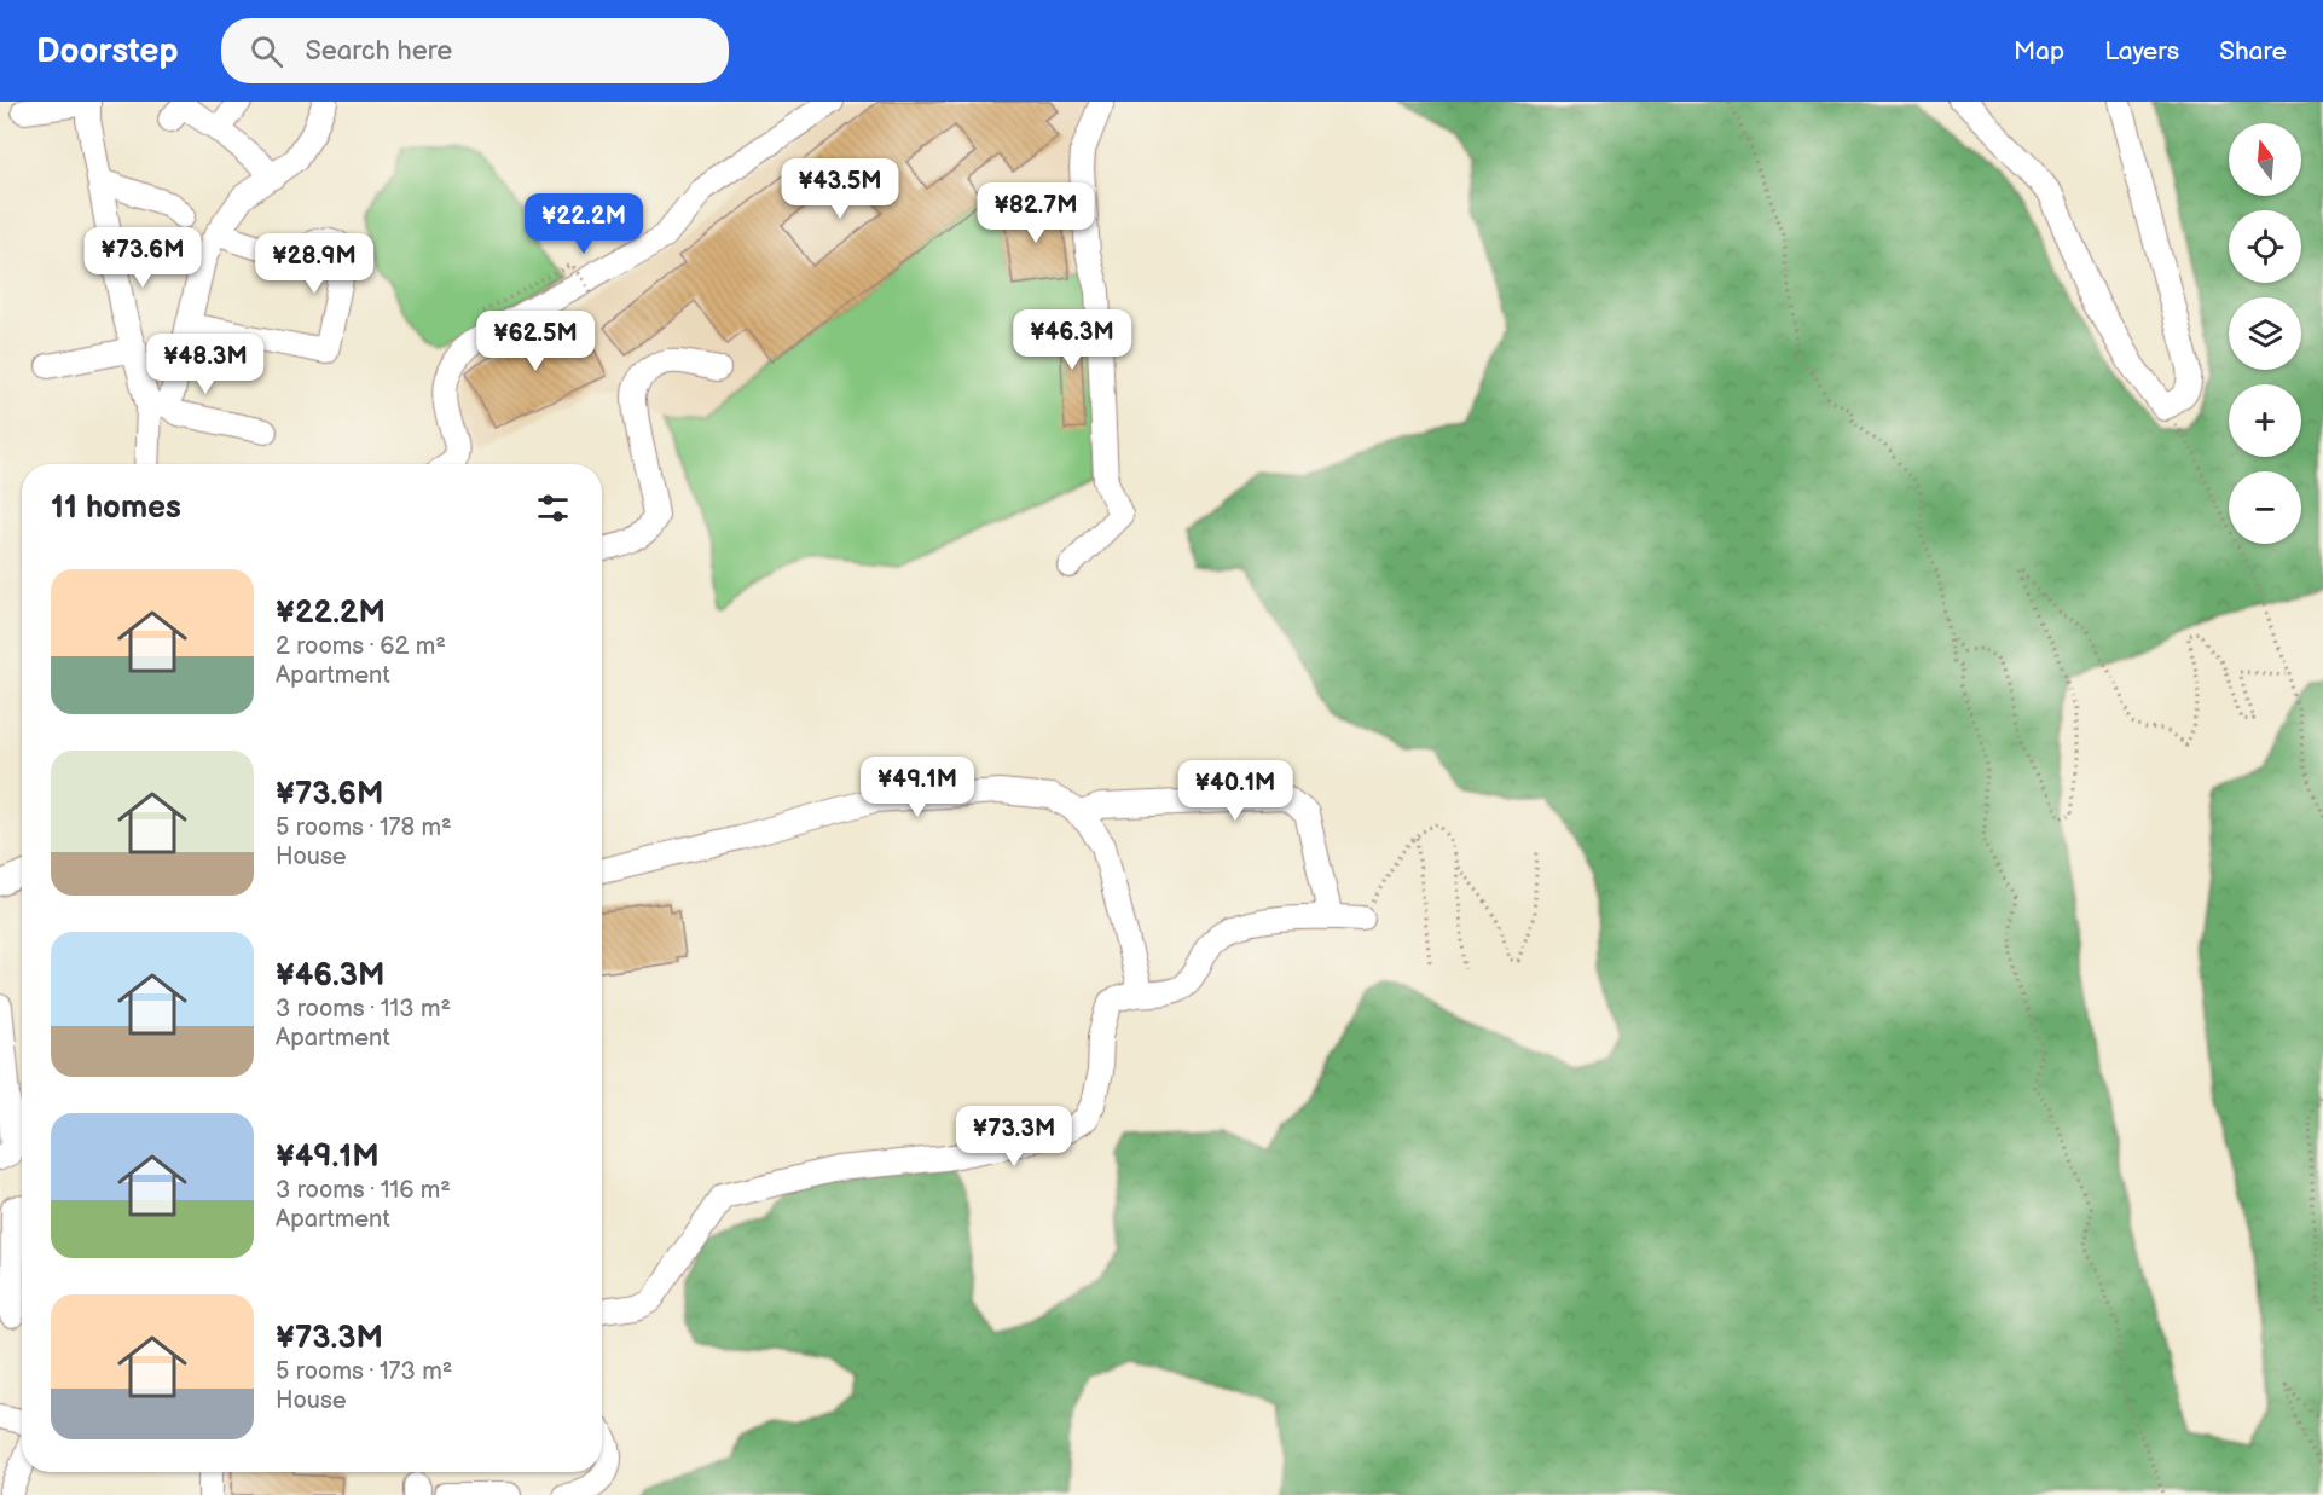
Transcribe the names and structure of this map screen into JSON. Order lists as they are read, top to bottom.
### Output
{
  "north": "top",
  "page": {
    "header": "Doorstep",
    "search": "Search here",
    "nav": ["Map", "Layers", "Share"],
    "map_buttons": ["+", "−"],
    "price": [
      "¥43.5M",
      "¥82.7M",
      "¥22.2M",
      "¥73.6M",
      "¥28.9M",
      "¥46.3M",
      "¥62.5M",
      "¥48.3M",
      "¥49.1M",
      "¥40.1M",
      "¥73.3M"
    ],
    "heading": "11 homes",
    "list": [
      {
        "name": "¥22.2M",
        "note": "2 rooms · 62 m² · Apartment"
      },
      {
        "name": "¥73.6M",
        "note": "5 rooms · 178 m² · House"
      },
      {
        "name": "¥46.3M",
        "note": "3 rooms · 113 m² · Apartment"
      },
      {
        "name": "¥49.1M",
        "note": "3 rooms · 116 m² · Apartment"
      },
      {
        "name": "¥73.3M",
        "note": "5 rooms · 173 m² · House"
      }
    ]
  }
}
